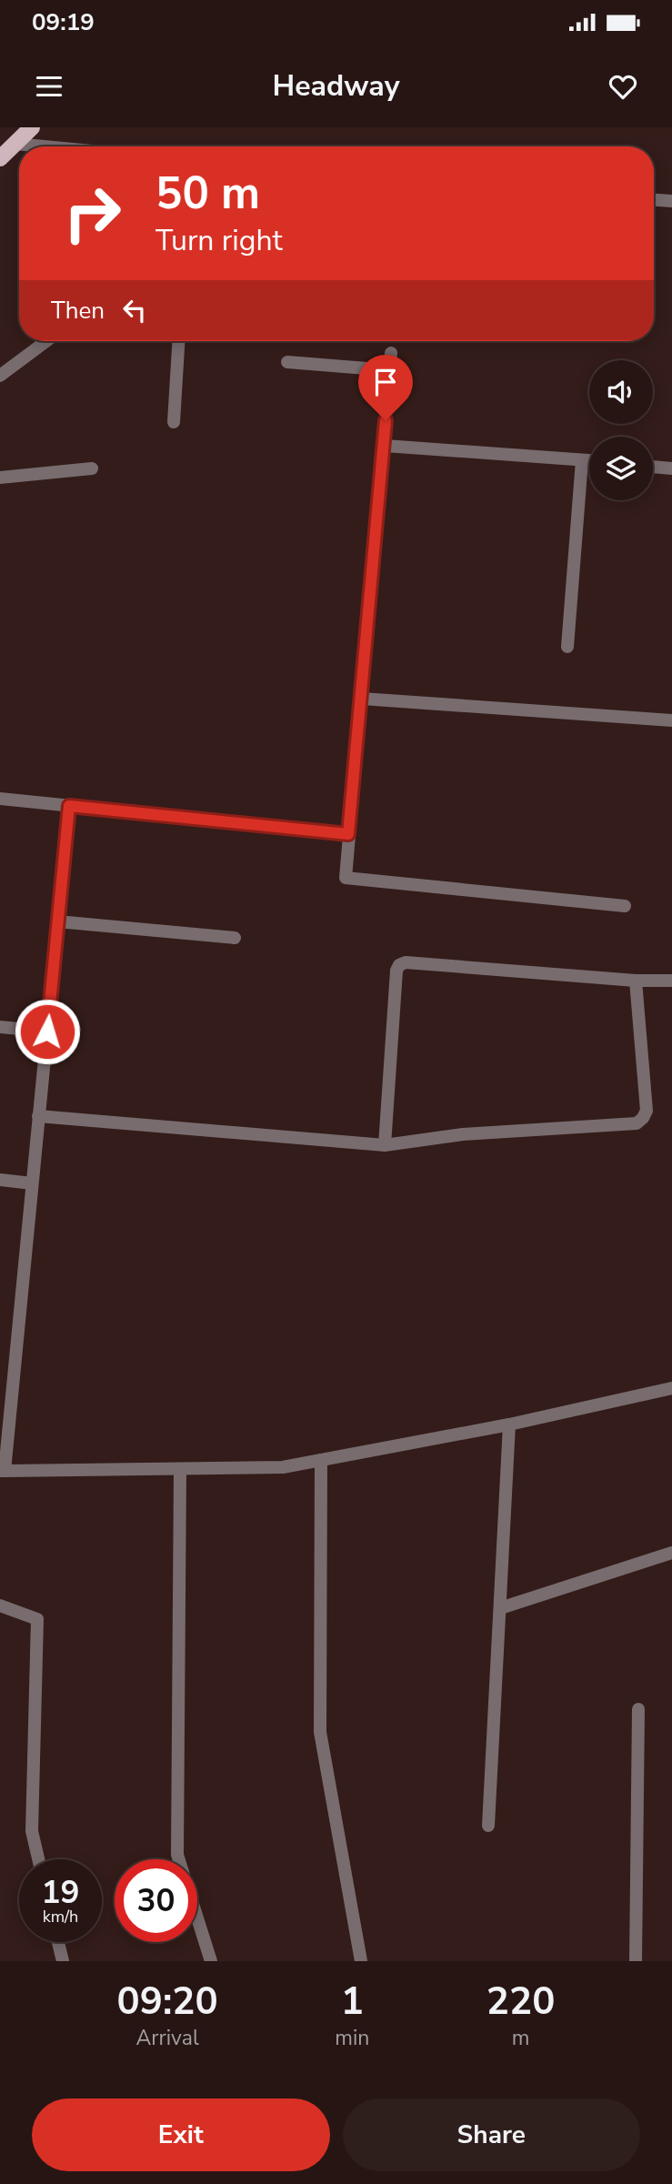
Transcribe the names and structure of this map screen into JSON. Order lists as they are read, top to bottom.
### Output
{
  "page": {
    "status": "09:19",
    "header": "Headway",
    "turn": ["50 m", "Turn right"],
    "then": "Then",
    "speed": "19 km/h",
    "limit": "30",
    "eta": [
      "09:20",
      "Arrival",
      "1",
      "min",
      "220",
      "m"
    ],
    "buttons": ["Exit", "Share"]
  }
}
